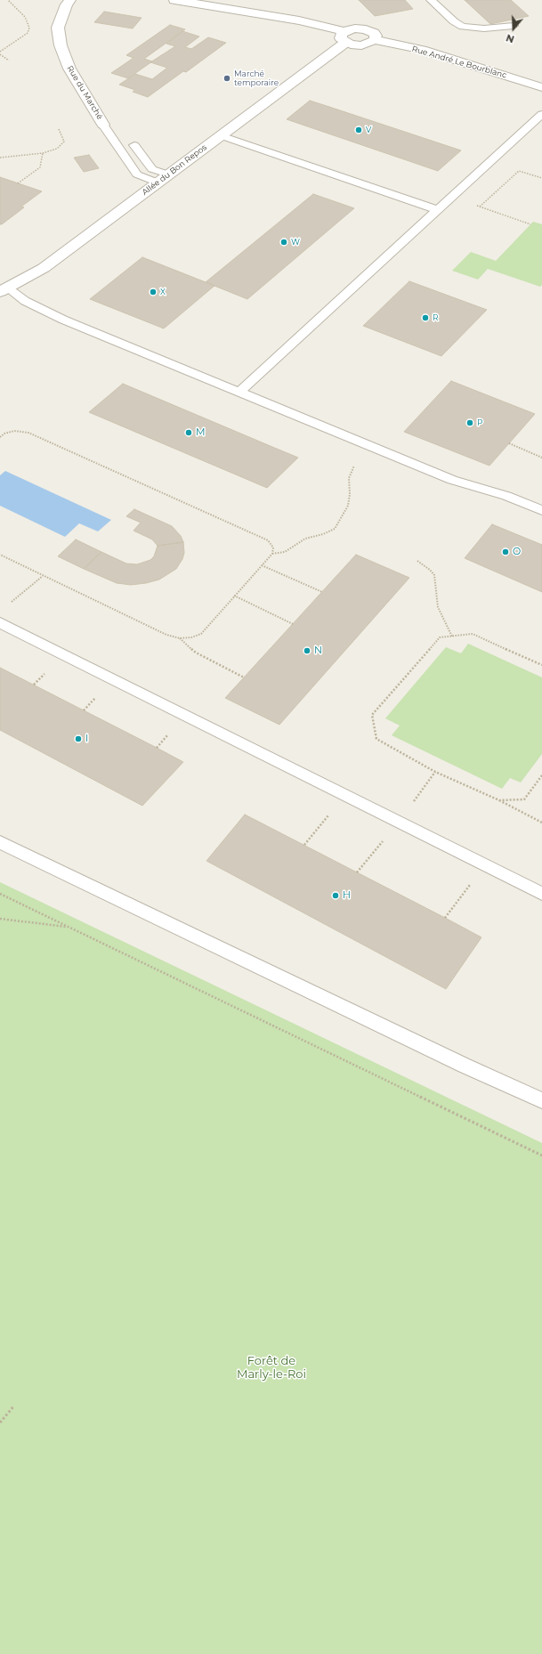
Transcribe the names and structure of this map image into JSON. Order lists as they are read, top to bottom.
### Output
{
  "streets": {
    "street": ["Rue André Le Bourblanc", "Rue du Marché", "Allée du Bon Repos"]
  },
  "parks": ["Forêt de Marly-le-Roi"],
  "places": [
    "Marché temporaire",
    "V",
    "W",
    "X",
    "R",
    "P",
    "M",
    "O",
    "N",
    "I",
    "H"
  ],
  "north": "bottom"
}
